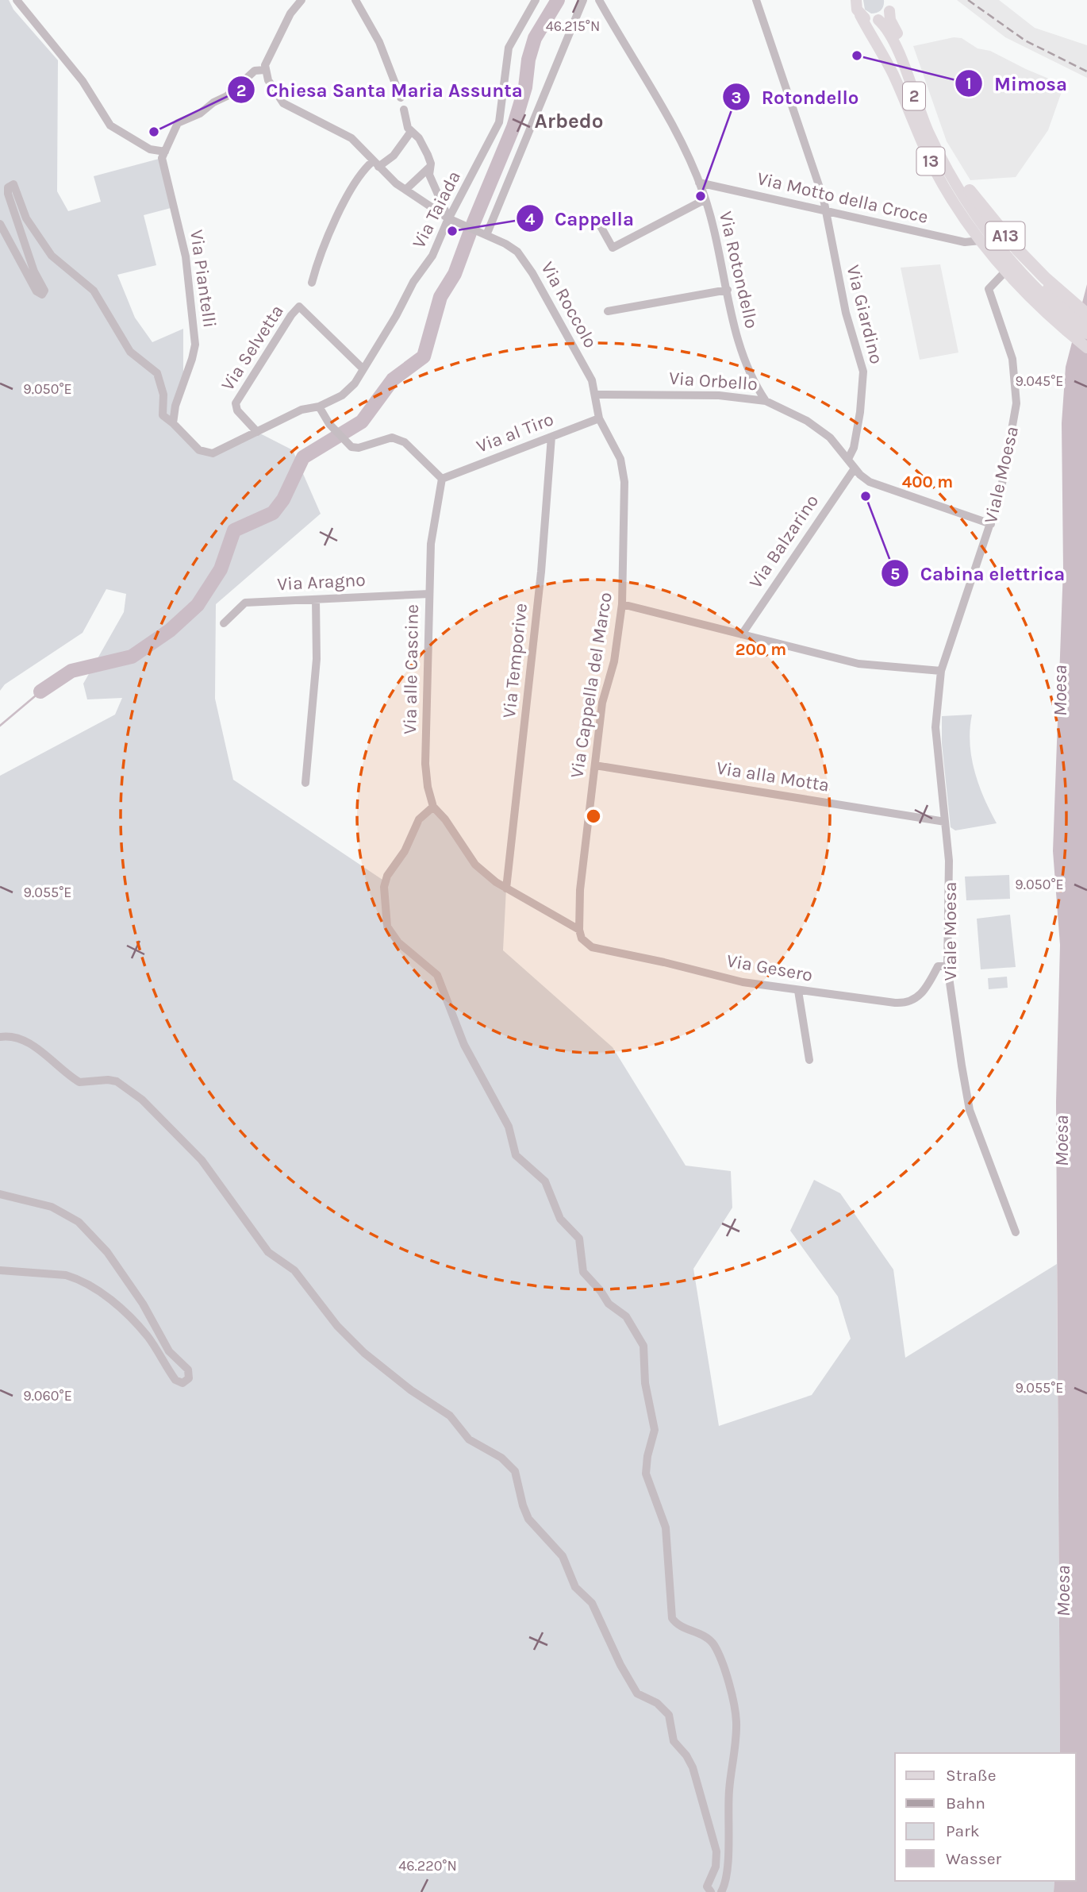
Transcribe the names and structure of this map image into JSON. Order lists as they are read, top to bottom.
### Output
{
  "streets": {
    "highway": ["A13"],
    "main road": ["2", "13"],
    "street": [
      "Via Motto della Croce",
      "Via Taiada",
      "Via Rotondello",
      "Via Piantelli",
      "Via Roccolo",
      "Via Giardino",
      "Via Selvetta",
      "Via Orbello",
      "Via al Tiro",
      "Viale Moesa",
      "Via Balzarino",
      "Via Aragno",
      "Via Temporive",
      "Via alle Cascine",
      "Via Cappella del Marco",
      "Via alla Motta",
      "Via Gesero"
    ]
  },
  "crossings": [
    ["2", "A13"],
    ["13", "Via Motto della Croce"],
    ["13", "Viale Moesa"],
    ["Via Motto della Croce", "Via Rotondello"],
    ["Via Motto della Croce", "Via Giardino"],
    ["Via Taiada", "Via Piantelli"],
    ["Via Taiada", "Via Roccolo"],
    ["Via Taiada", "Via Selvetta"],
    ["Via Rotondello", "Via Orbello"],
    ["Via Roccolo", "Via Cappella del Marco"],
    ["Via Giardino", "Via Orbello"],
    ["Via Orbello", "Viale Moesa"],
    ["Via Orbello", "Via Balzarino"],
    ["Via Orbello", "Via Cappella del Marco"],
    ["Via al Tiro", "Via Temporive"],
    ["Via al Tiro", "Via alle Cascine"],
    ["Via al Tiro", "Via Cappella del Marco"],
    ["Viale Moesa", "Via alla Motta"],
    ["Viale Moesa", "Via Gesero"],
    ["Via Aragno", "Via alle Cascine"],
    ["Via Temporive", "Via alle Cascine"],
    ["Via alle Cascine", "Via Cappella del Marco"],
    ["Via alle Cascine", "Via Gesero"],
    ["Via Cappella del Marco", "Via alla Motta"],
    ["Via Cappella del Marco", "Via Gesero"]
  ],
  "districts": ["Arbedo"],
  "water": ["Moesa"],
  "places": [
    "Mimosa",
    "Chiesa Santa Maria Assunta",
    "Rotondello",
    "Cappella",
    "Cabina elettrica"
  ],
  "legend": [
    "Straße",
    "Bahn",
    "Park",
    "Wasser"
  ],
  "coordinates": [
    "46.215°N",
    "9.045°E",
    "9.050°E",
    "9.055°E",
    "9.060°E",
    "46.220°N"
  ],
  "rings": ["400 m", "200 m"]
}
